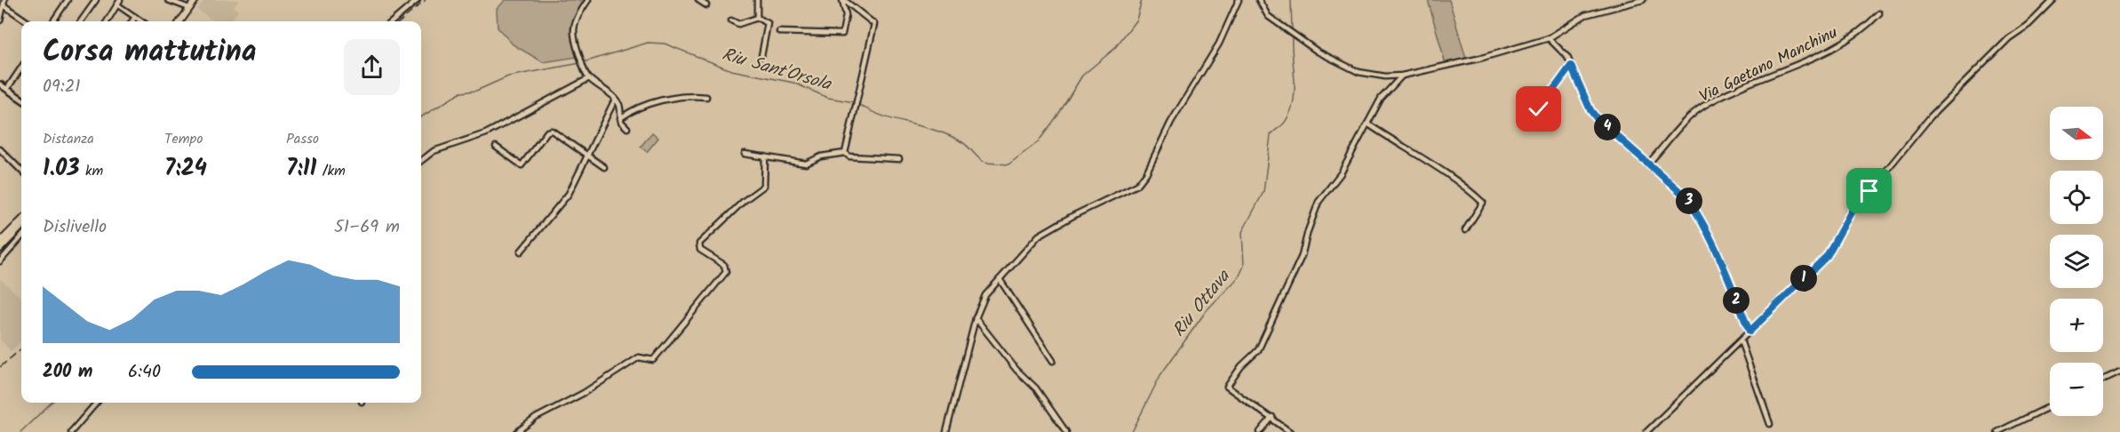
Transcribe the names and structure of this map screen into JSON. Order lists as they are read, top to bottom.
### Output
{
  "streets": {
    "street": ["Via Gaetano Manchinu"]
  },
  "water": ["Riu Sant'Orsola", "Riu Ottava"],
  "north": "right",
  "page": {
    "heading": ["Corsa mattutina", "09:21"],
    "map_buttons": ["+", "−"],
    "stats": [
      ["Distanza", "1.03 km"],
      ["Tempo", "7:24"],
      ["Passo", "7:11 /km"]
    ],
    "pins": [
      "4",
      "3",
      "1",
      "2"
    ],
    "chart": ["Dislivello", "51–69 m"],
    "list": [
      {
        "name": "200 m",
        "note": "6:40"
      }
    ]
  }
}
